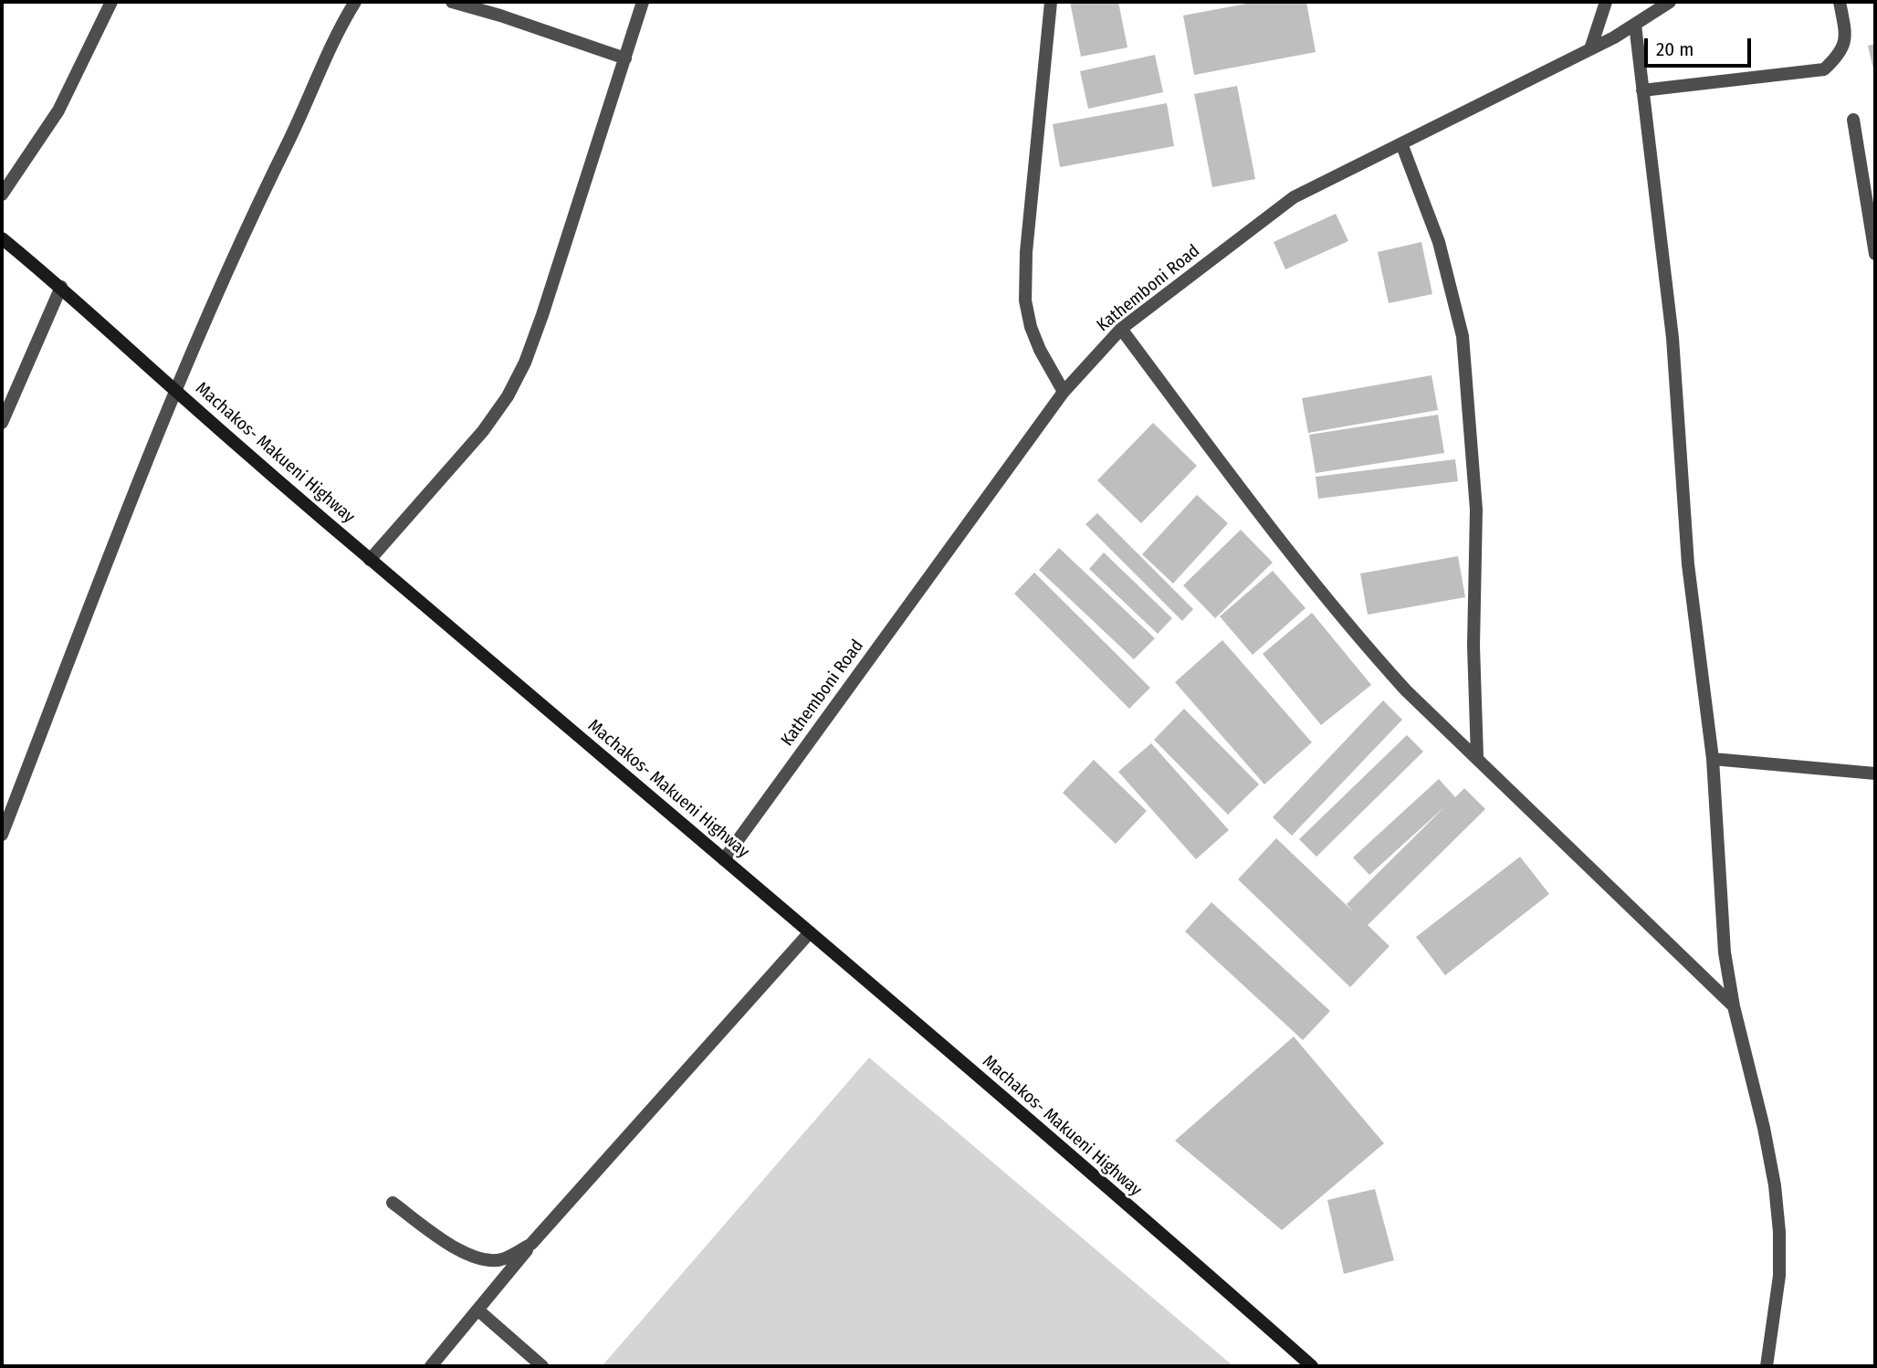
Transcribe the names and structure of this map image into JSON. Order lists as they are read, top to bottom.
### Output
{
  "streets": {
    "main road": ["Machakos- Makueni Highway"],
    "street": ["Kathemboni Road"]
  },
  "crossings": [
    ["Kathemboni Road", "Machakos- Makueni Highway"]
  ],
  "scale_bar": "20 m"
}
